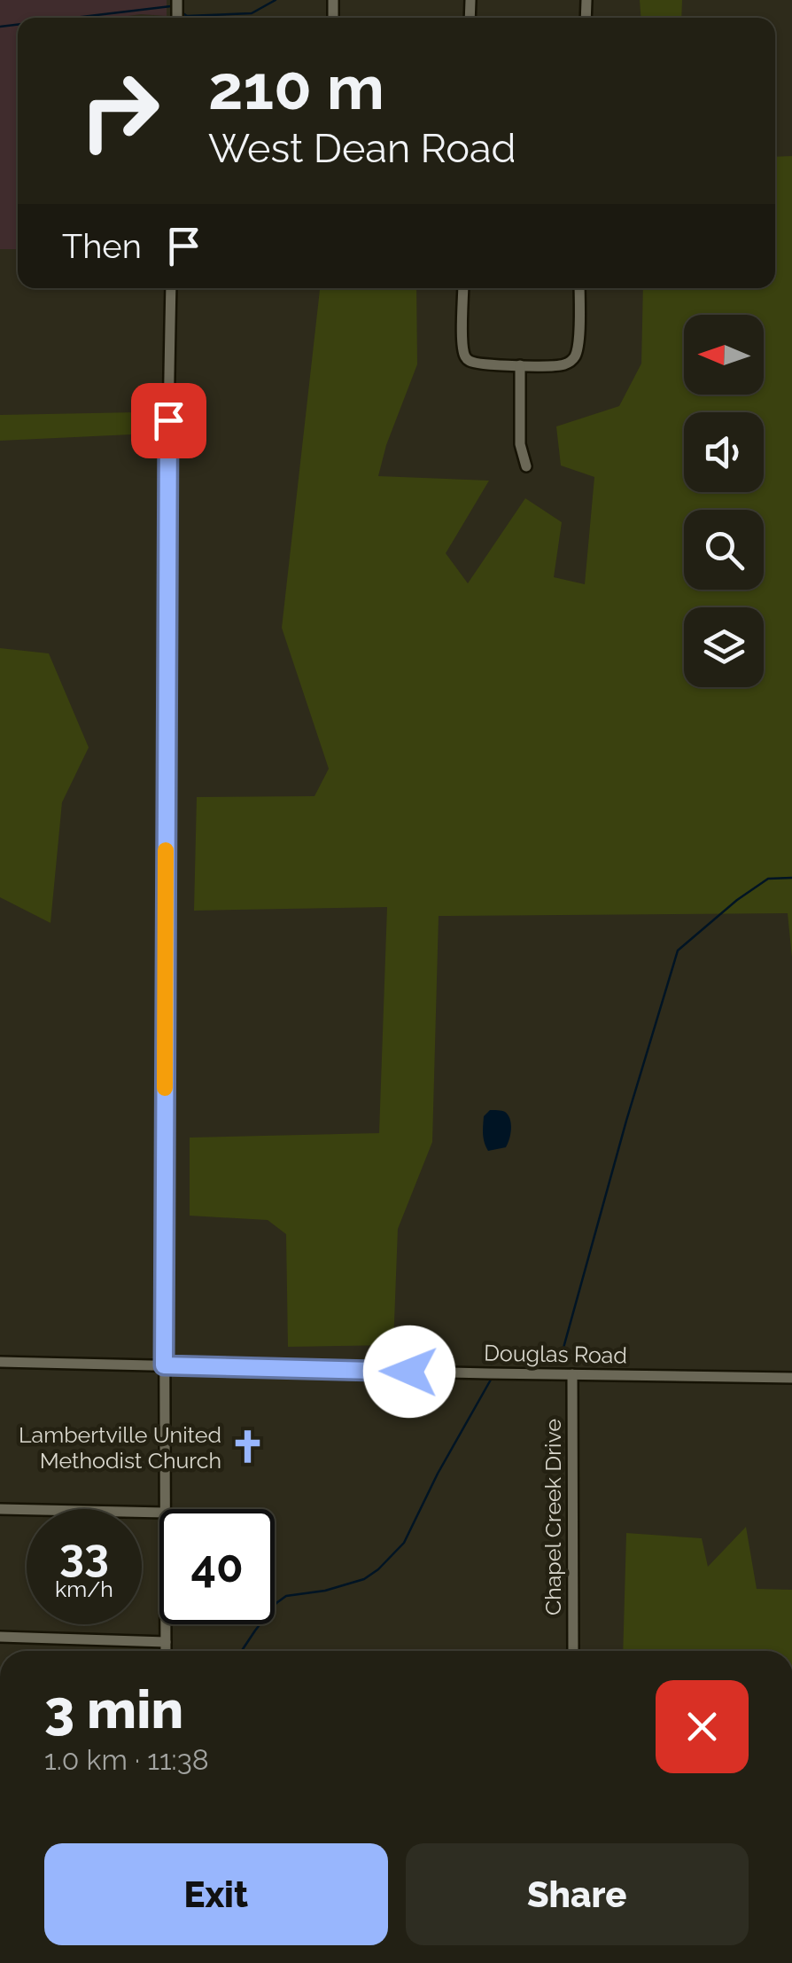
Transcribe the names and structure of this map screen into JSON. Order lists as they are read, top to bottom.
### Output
{
  "streets": {
    "street": ["Douglas Road", "Chapel Creek Drive"]
  },
  "crossings": [
    ["Douglas Road", "Chapel Creek Drive"]
  ],
  "places": {
    "church": ["Lambertville United Methodist Church"]
  },
  "north": "left",
  "page": {
    "turn": ["210 m", "West Dean Road"],
    "then": "Then",
    "speed": "33 km/h",
    "limit": "40",
    "heading": ["3 min", "1.0 km · 11:38"],
    "buttons": ["Exit", "Share"]
  }
}
